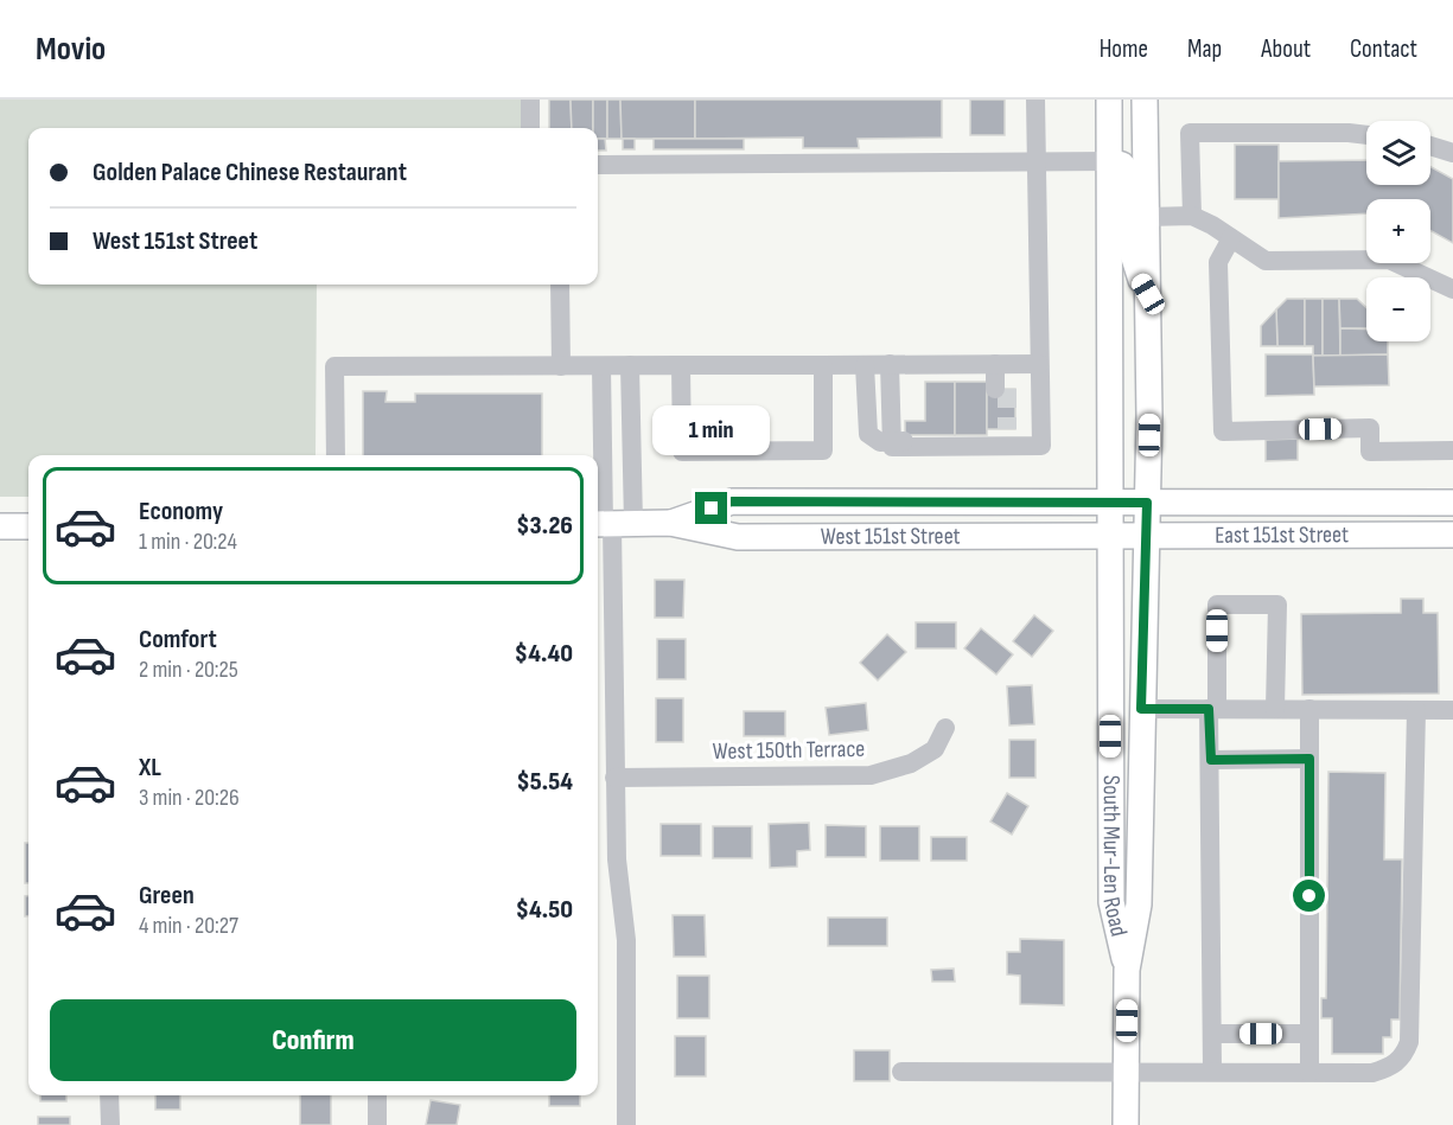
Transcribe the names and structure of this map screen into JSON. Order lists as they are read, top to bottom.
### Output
{
  "streets": {
    "main road": ["East 151st Street", "West 151st Street", "South Mur-Len Road"],
    "street": ["West 150th Terrace"]
  },
  "crossings": [
    ["East 151st Street", "West 151st Street"],
    ["East 151st Street", "South Mur-Len Road"],
    ["West 151st Street", "South Mur-Len Road"]
  ],
  "page": {
    "header": "Movio",
    "nav": [
      "Home",
      "Map",
      "About",
      "Contact"
    ],
    "map_buttons": ["+", "−"],
    "banner": ["Golden Palace Chinese Restaurant", "West 151st Street"],
    "bubble": "1 min",
    "list": [
      {
        "name": "Economy",
        "note": "1 min · 20:24",
        "value": "$3.26"
      },
      {
        "name": "Comfort",
        "note": "2 min · 20:25",
        "value": "$4.40"
      },
      {
        "name": "XL",
        "note": "3 min · 20:26",
        "value": "$5.54"
      },
      {
        "name": "Green",
        "note": "4 min · 20:27",
        "value": "$4.50"
      }
    ],
    "buttons": "Confirm"
  }
}
